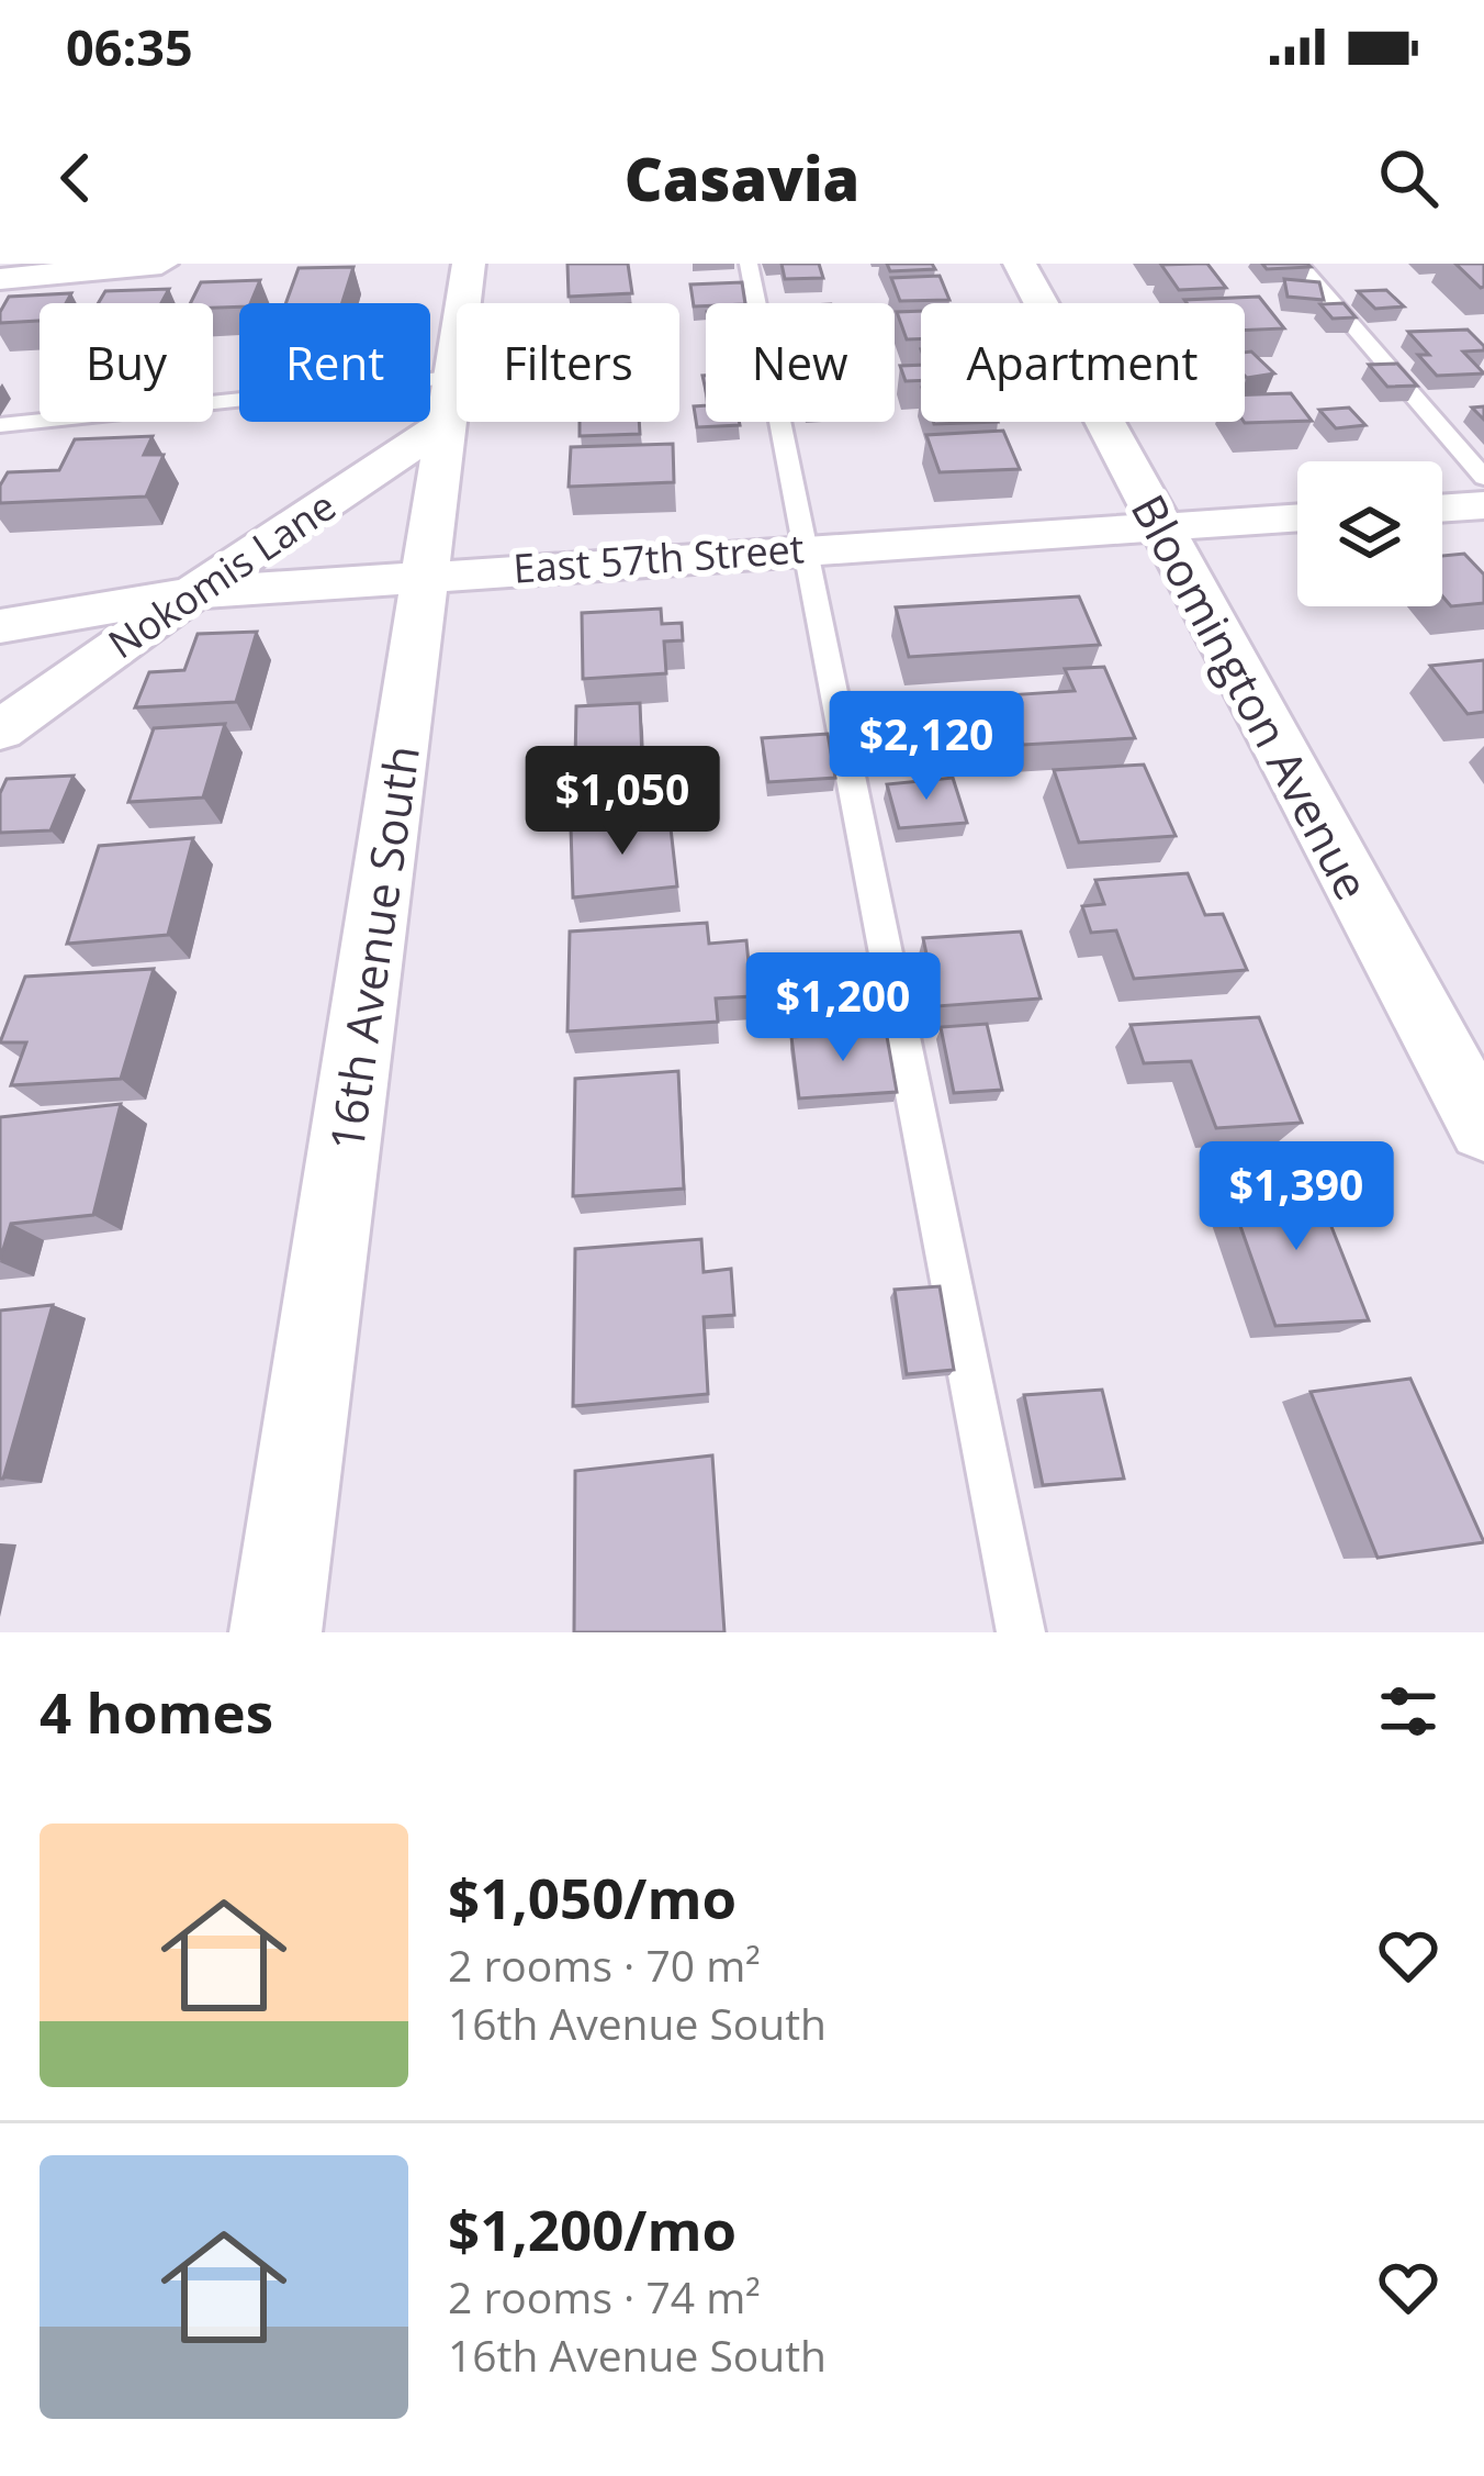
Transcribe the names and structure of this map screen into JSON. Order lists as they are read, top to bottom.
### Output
{
  "streets": {
    "street": [
      "East 57th Street",
      "Nokomis Lane",
      "Bloomington Avenue",
      "16th Avenue South"
    ]
  },
  "crossings": [
    ["East 57th Street", "Nokomis Lane"],
    ["East 57th Street", "Bloomington Avenue"],
    ["East 57th Street", "16th Avenue South"],
    ["Nokomis Lane", "16th Avenue South"]
  ],
  "page": {
    "status": "06:35",
    "header": "Casavia",
    "chip": [
      "Buy",
      "Rent",
      "Filters",
      "New",
      "Apartment"
    ],
    "price": [
      "$2,120",
      "$1,050",
      "$1,200",
      "$1,390"
    ],
    "heading": "4 homes",
    "list": [
      {
        "name": "$1,050/mo",
        "note": "2 rooms · 70 m² · 16th Avenue South"
      },
      {
        "name": "$1,200/mo",
        "note": "2 rooms · 74 m² · 16th Avenue South"
      }
    ]
  }
}
